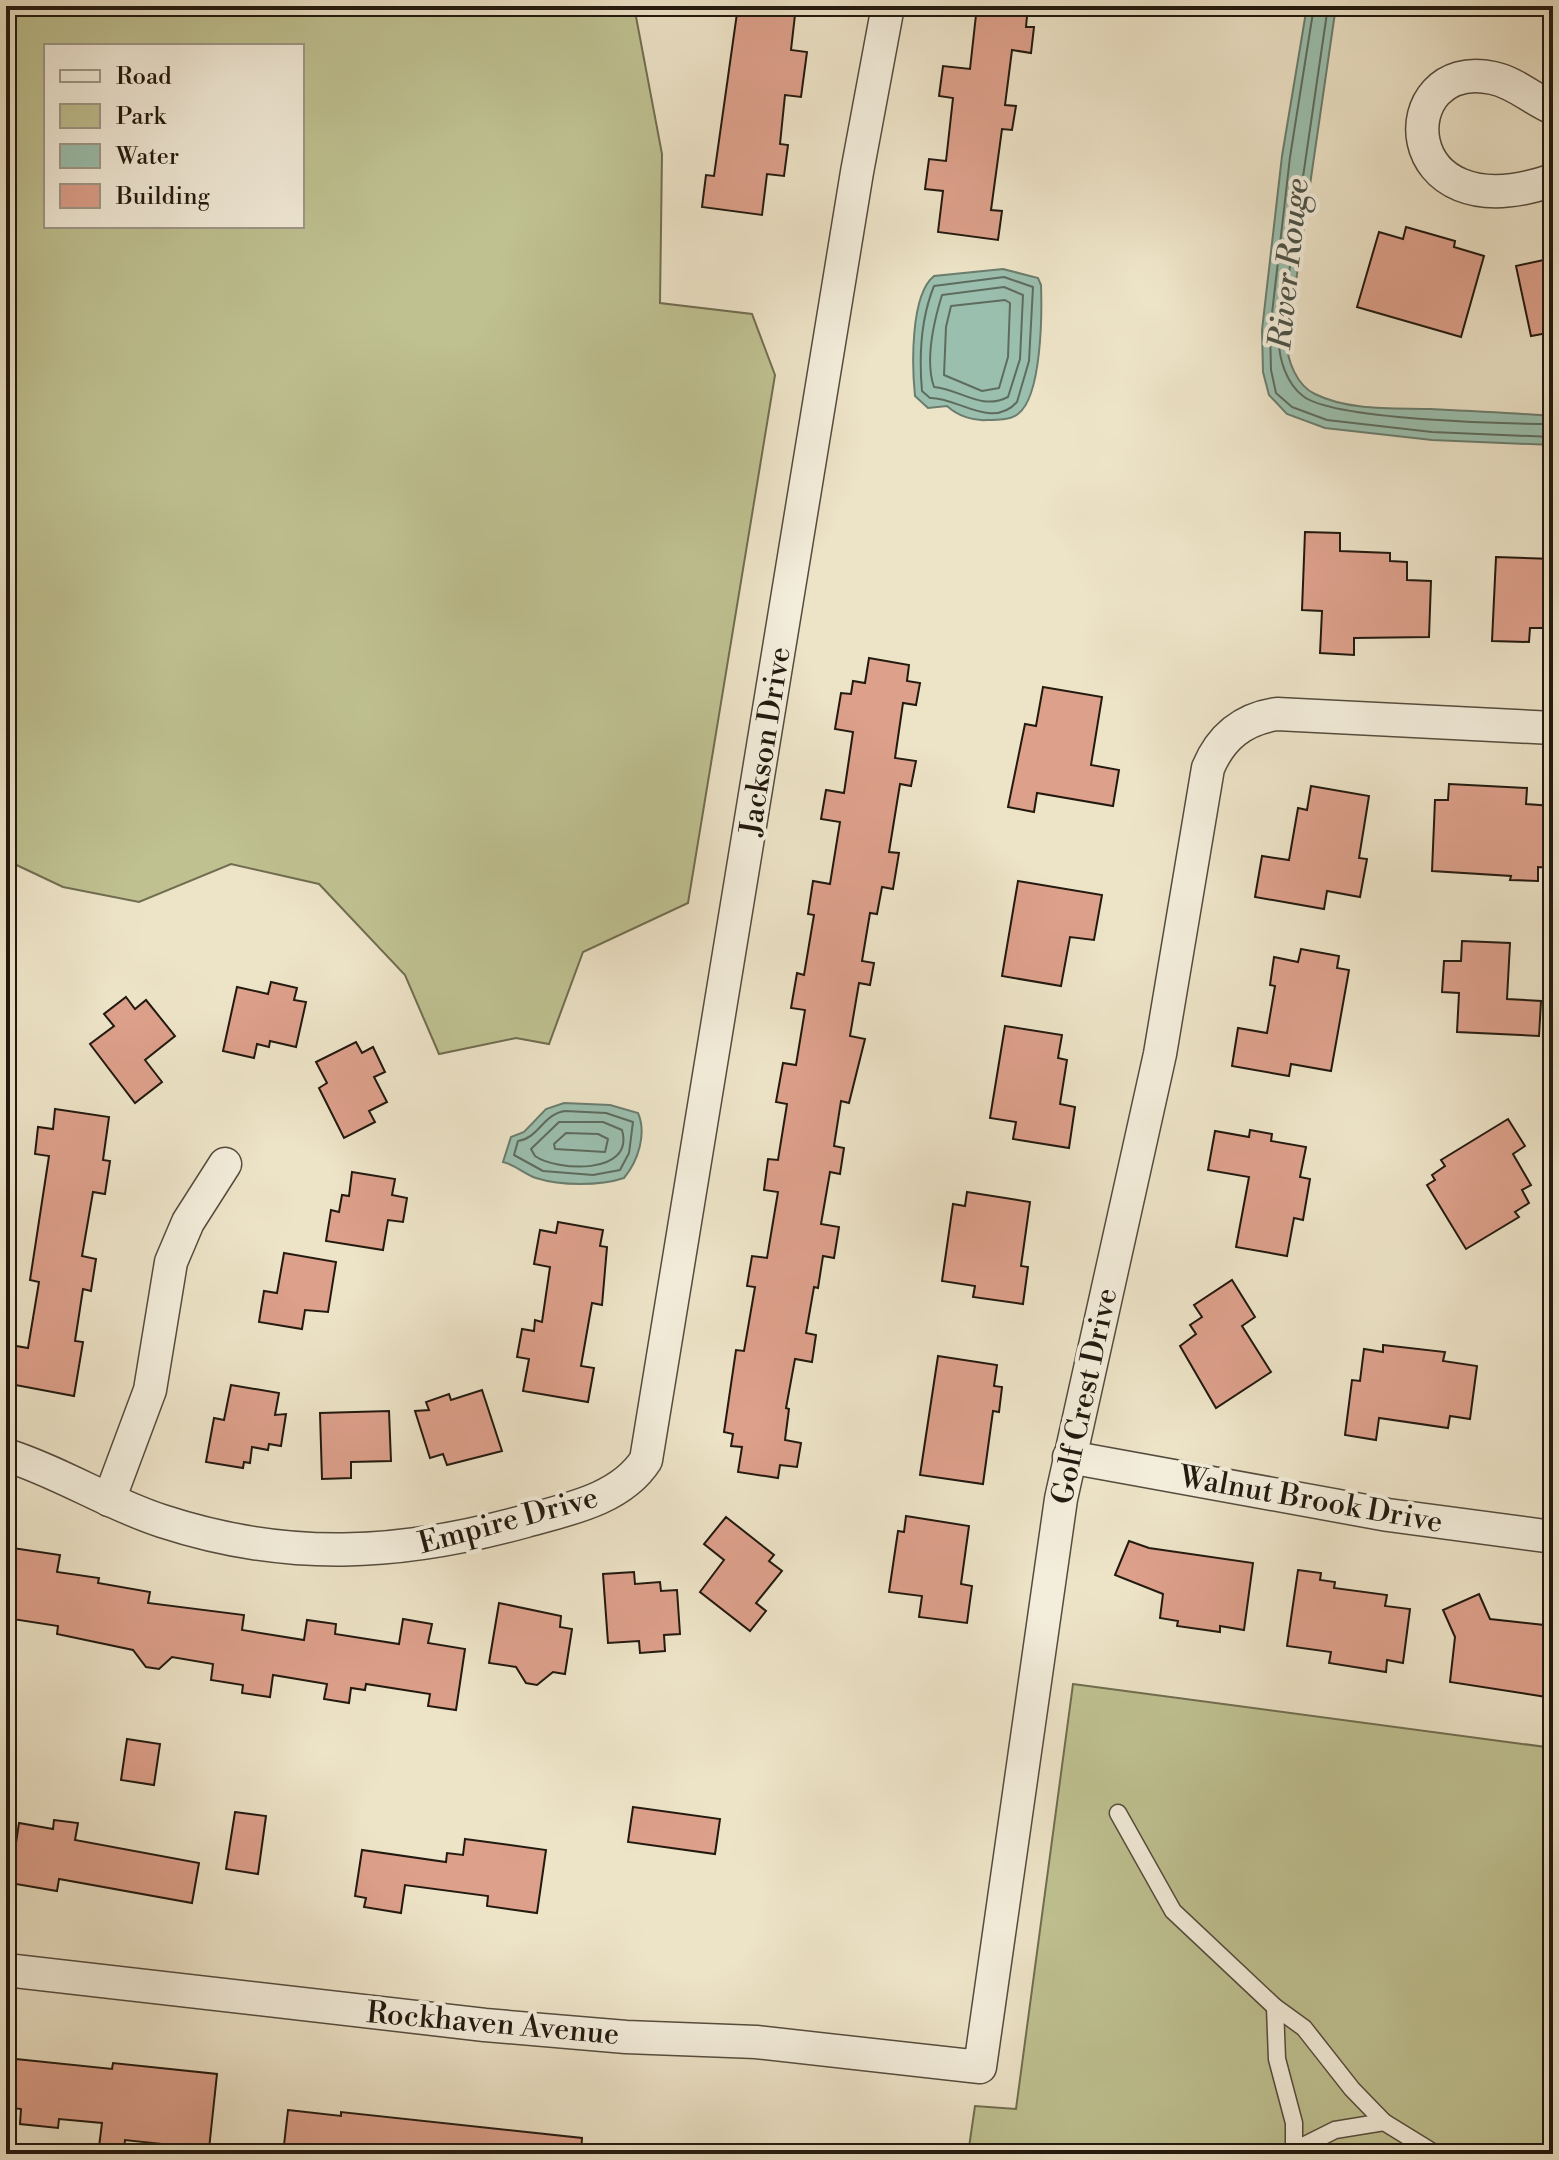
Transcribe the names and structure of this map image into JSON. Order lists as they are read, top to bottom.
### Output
{
  "streets": {
    "street": [
      "Jackson Drive",
      "Golf Crest Drive",
      "Walnut Brook Drive",
      "Empire Drive",
      "Rockhaven Avenue"
    ]
  },
  "crossings": [
    ["Jackson Drive", "Empire Drive"],
    ["Golf Crest Drive", "Walnut Brook Drive"],
    ["Golf Crest Drive", "Rockhaven Avenue"]
  ],
  "water": ["River Rouge"],
  "legend": [
    "Road",
    "Park",
    "Water",
    "Building"
  ]
}
